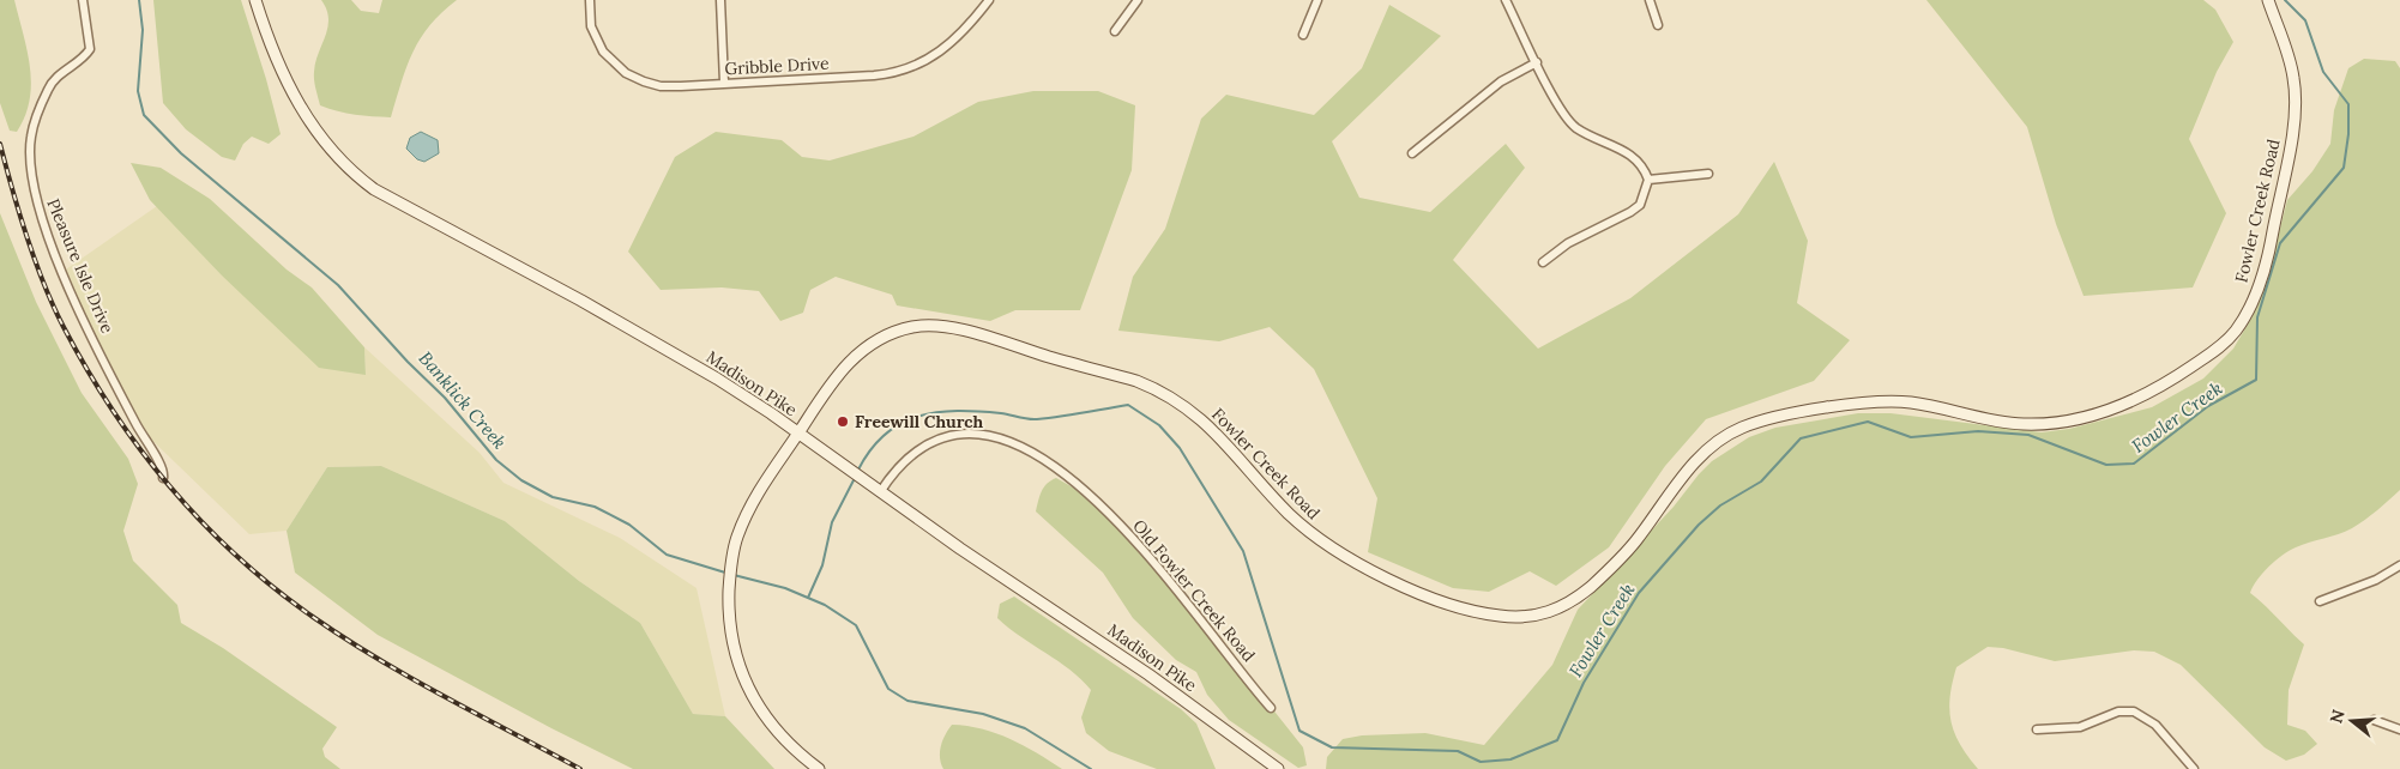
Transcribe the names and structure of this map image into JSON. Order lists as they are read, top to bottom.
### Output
{
  "streets": {
    "main road": ["Fowler Creek Road", "Madison Pike"],
    "street": ["Gribble Drive", "Pleasure Isle Drive", "Old Fowler Creek Road"]
  },
  "crossings": [
    ["Fowler Creek Road", "Madison Pike"],
    ["Madison Pike", "Old Fowler Creek Road"]
  ],
  "water": ["Banklick Creek", "Fowler Creek"],
  "places": ["Freewill Church"],
  "north": "left"
}
